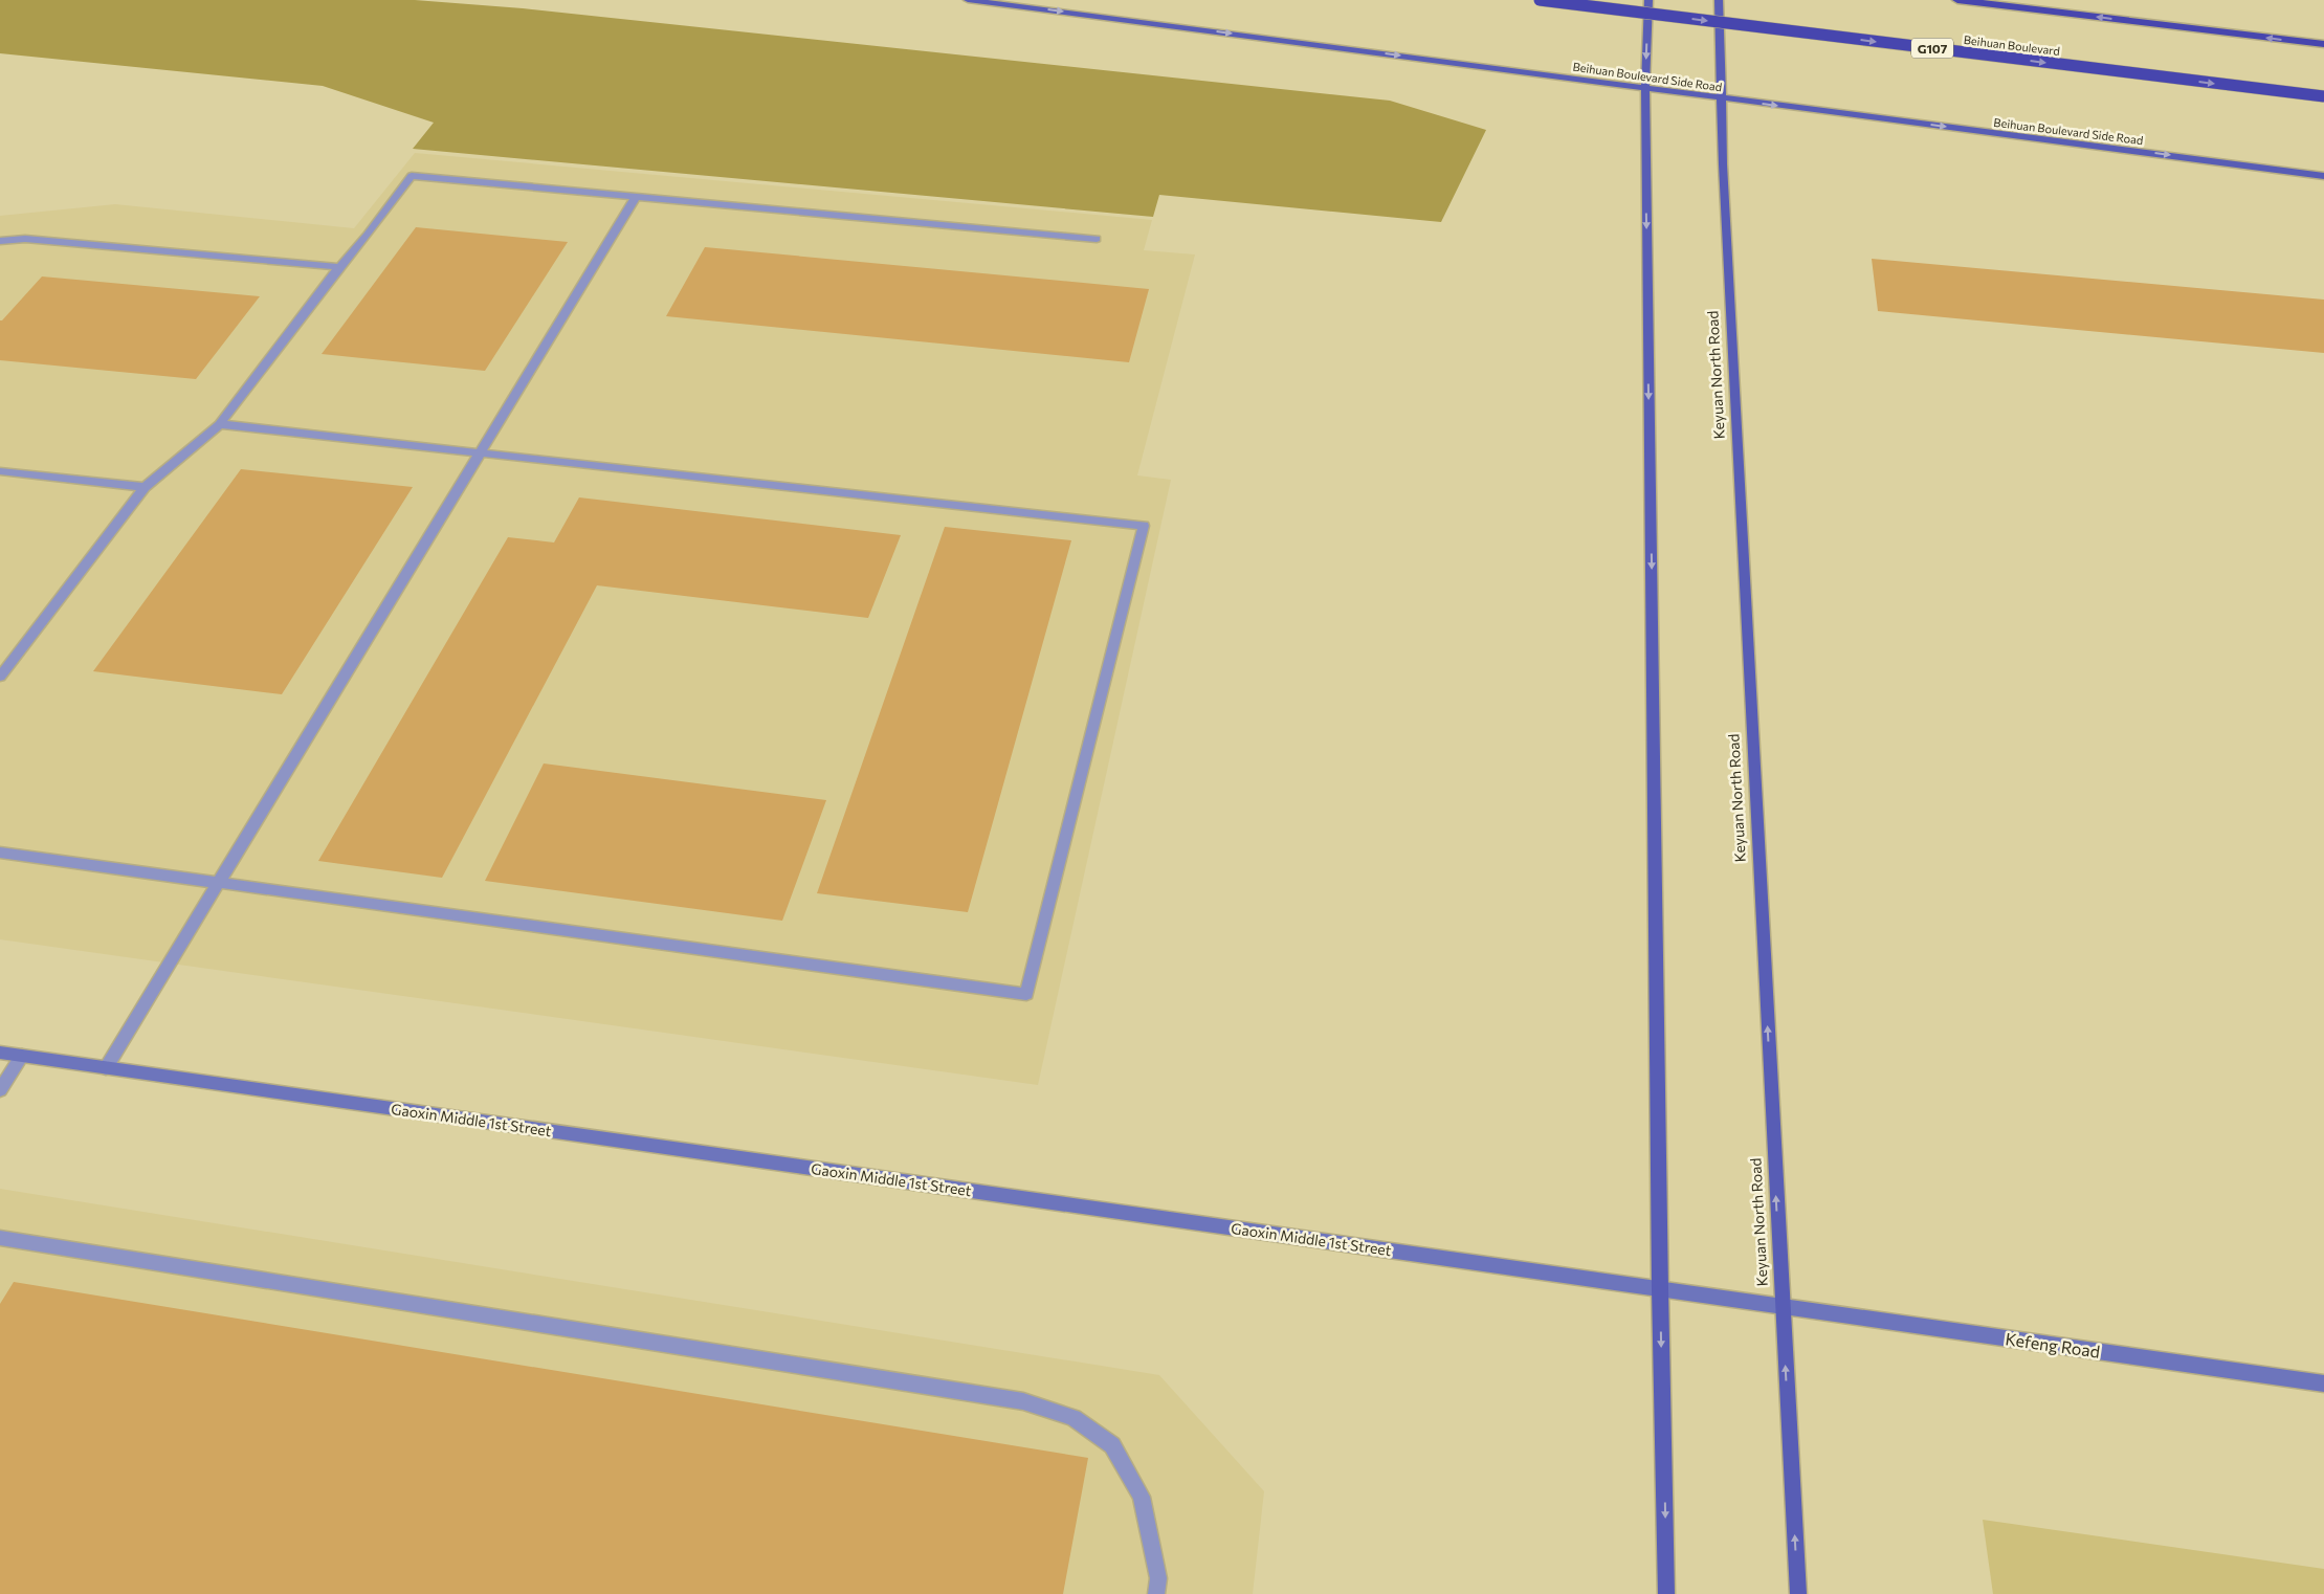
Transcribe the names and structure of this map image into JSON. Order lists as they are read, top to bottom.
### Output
{
  "streets": {
    "highway": ["Beihuan Boulevard", "G107"],
    "main road": ["Beihuan Boulevard Side Road", "Keyuan North Road"],
    "street": ["Gaoxin Middle 1st Street", "Kefeng Road"]
  },
  "crossings": [
    ["Beihuan Boulevard Side Road", "Keyuan North Road"],
    ["Keyuan North Road", "Gaoxin Middle 1st Street"],
    ["Keyuan North Road", "Kefeng Road"],
    ["Gaoxin Middle 1st Street", "Kefeng Road"]
  ],
  "one_way": ["Beihuan Boulevard Side Road"]
}
